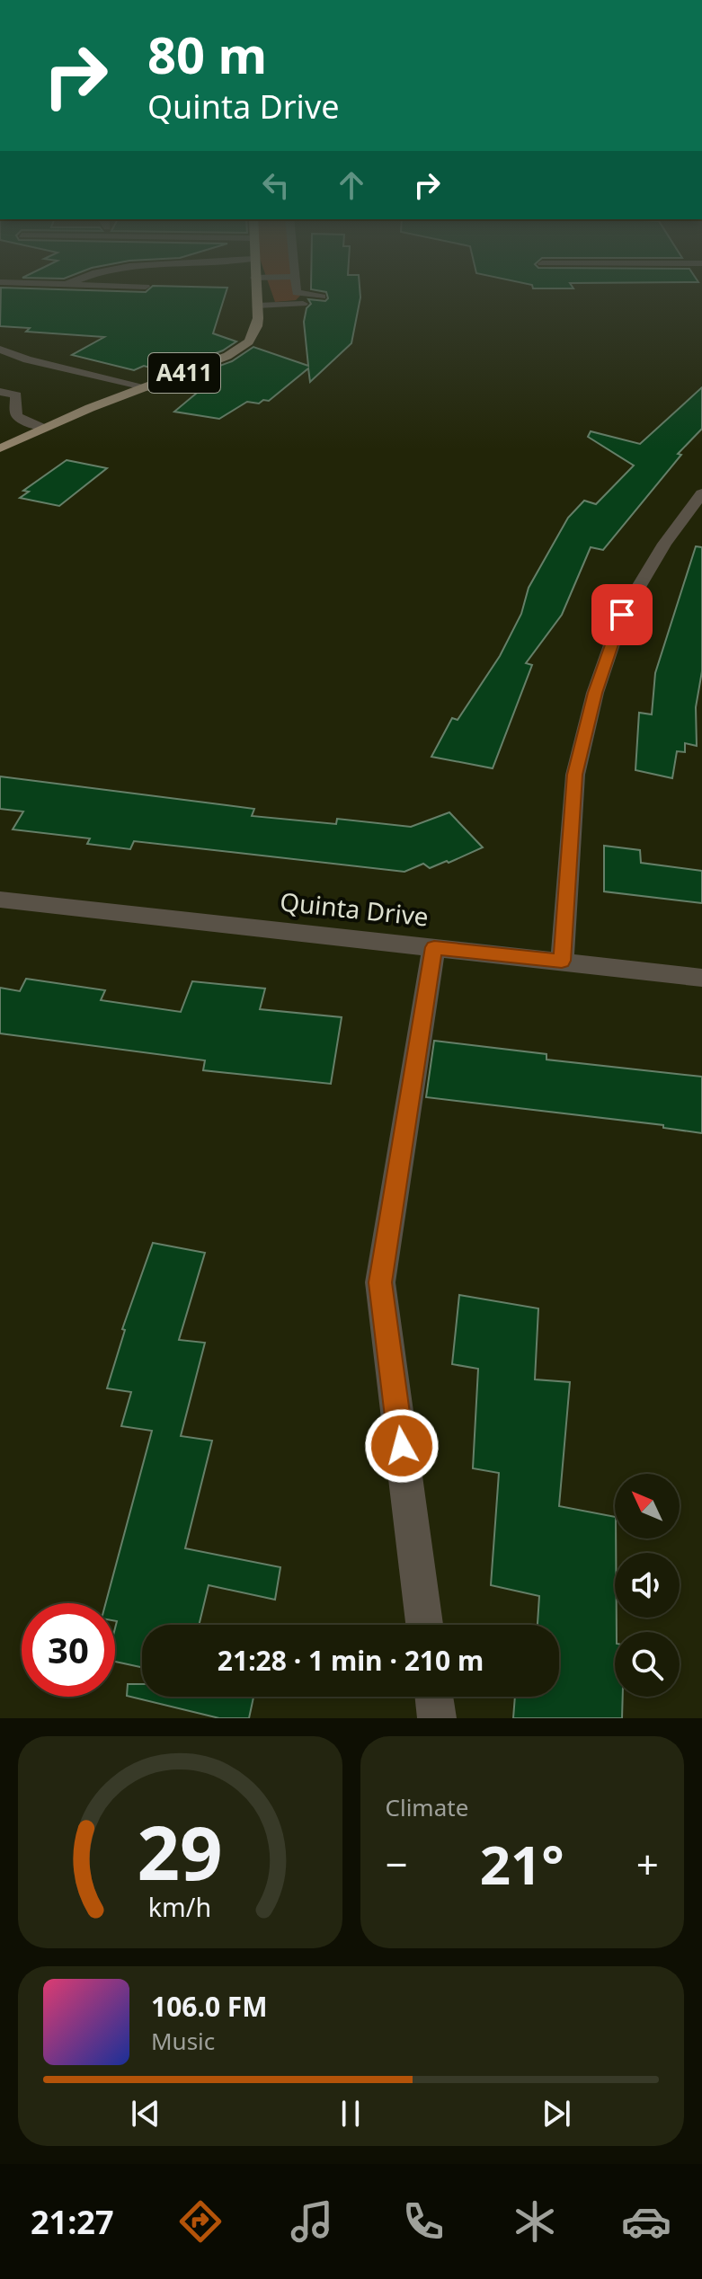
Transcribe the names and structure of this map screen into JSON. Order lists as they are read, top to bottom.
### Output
{
  "streets": {
    "main road": ["A411"],
    "street": ["Quinta Drive"]
  },
  "north": "top left",
  "page": {
    "turn": ["80 m", "Quinta Drive"],
    "limit": "30",
    "trip": "21:28 · 1 min · 210 m",
    "tile": "Climate",
    "heat": ["−", "21°", "+"],
    "song": ["106.0 FM", "Music"],
    "tabs": "21:27",
    "gauge": ["29", "km/h"]
  }
}
